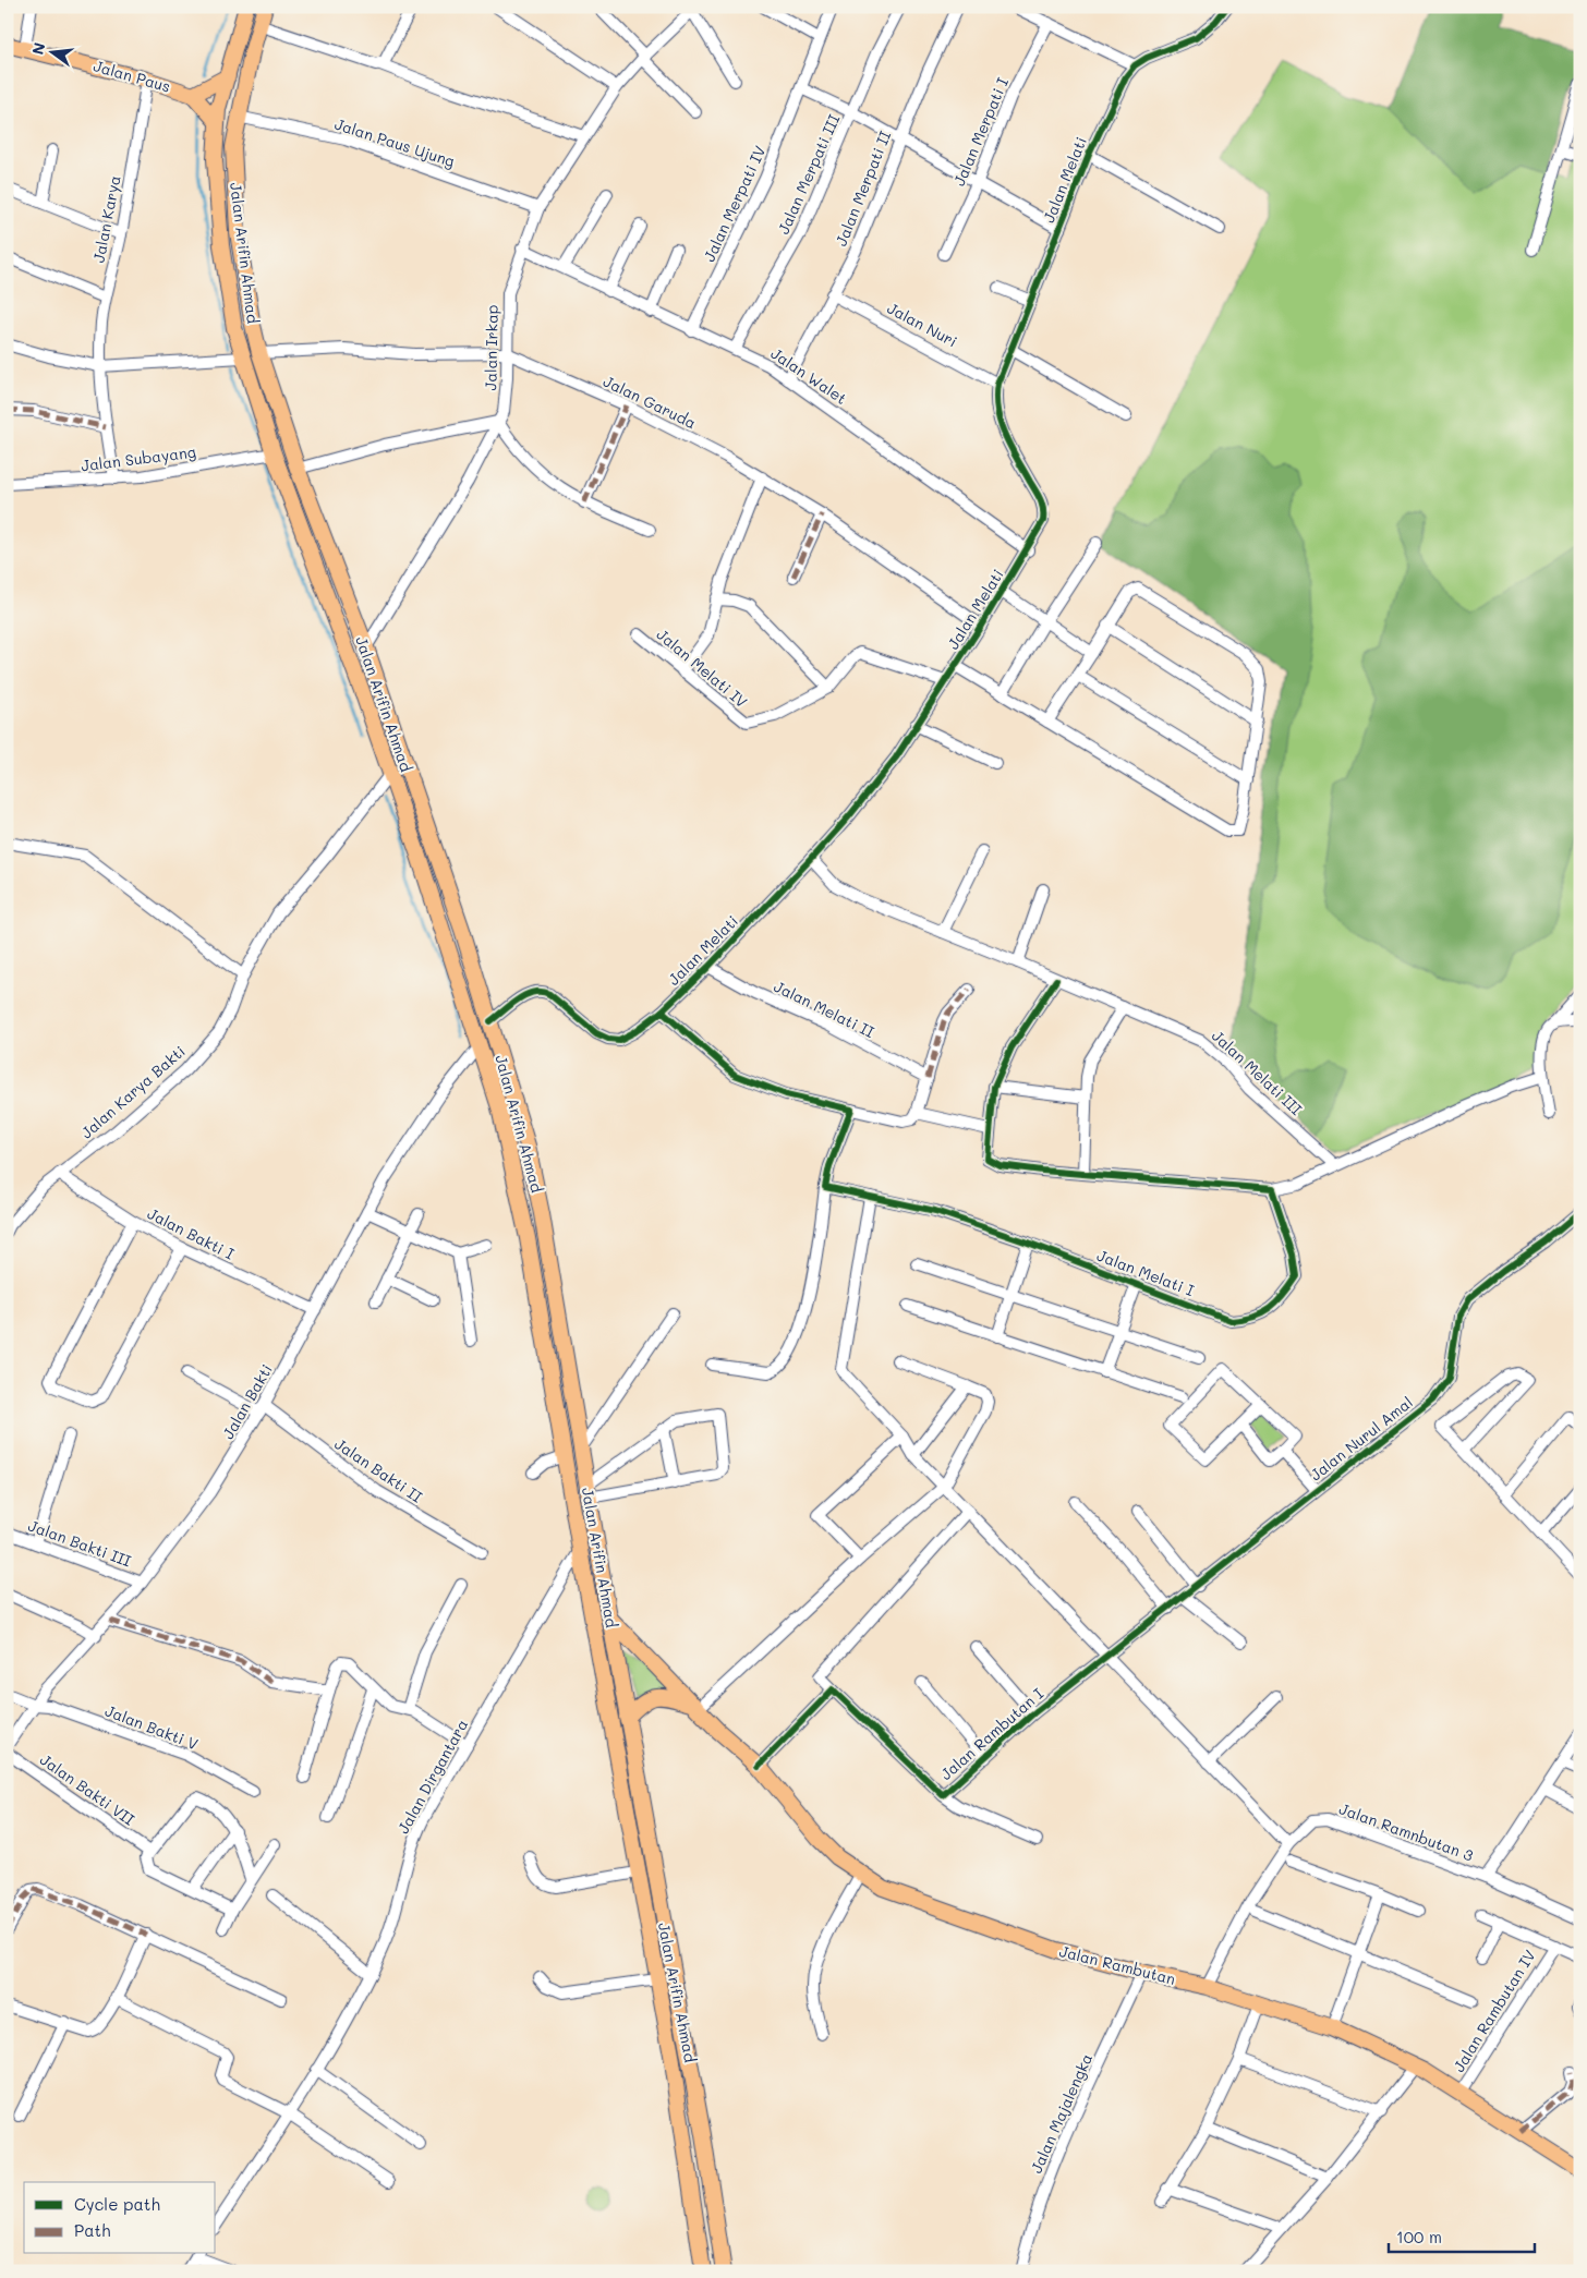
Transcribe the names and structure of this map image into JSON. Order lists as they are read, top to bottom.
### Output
{
  "streets": {
    "main road": ["Jalan Paus", "Jalan Arifin Ahmad", "Jalan Rambutan"],
    "street": [
      "Jalan Merpati I",
      "Jalan Paus Ujung",
      "Jalan Merpati III",
      "Jalan Melati",
      "Jalan Merpati II",
      "Jalan Merpati IV",
      "Jalan Karya",
      "Jalan Nuri",
      "Jalan Irkap",
      "Jalan Walet",
      "Jalan Garuda",
      "Jalan Subayang",
      "Jalan Melati IV",
      "Jalan Melati II",
      "Jalan Melati III",
      "Jalan Karya Bakti",
      "Jalan Bakti I",
      "Jalan Melati I",
      "Jalan Bakti",
      "Jalan Nurul Amal",
      "Jalan Bakti II",
      "Jalan Bakti III",
      "Jalan Bakti V",
      "Jalan Rambutan I",
      "Jalan Dirgantara",
      "Jalan Bakti VII",
      "Jalan Ramnbutan 3",
      "Jalan Rambutan IV",
      "Jalan Majalengka"
    ]
  },
  "crossings": [
    ["Jalan Paus", "Jalan Karya"],
    ["Jalan Paus", "Jalan Arifin Ahmad"],
    ["Jalan Paus Ujung", "Jalan Arifin Ahmad"],
    ["Jalan Paus Ujung", "Jalan Irkap"],
    ["Jalan Merpati III", "Jalan Walet"],
    ["Jalan Melati", "Jalan Arifin Ahmad"],
    ["Jalan Melati", "Jalan Nuri"],
    ["Jalan Melati", "Jalan Walet"],
    ["Jalan Melati", "Jalan Garuda"],
    ["Jalan Melati", "Jalan Melati IV"],
    ["Jalan Melati", "Jalan Melati II"],
    ["Jalan Melati", "Jalan Melati III"],
    ["Jalan Merpati II", "Jalan Nuri"],
    ["Jalan Merpati II", "Jalan Walet"],
    ["Jalan Merpati IV", "Jalan Walet"],
    ["Jalan Karya", "Jalan Subayang"],
    ["Jalan Arifin Ahmad", "Jalan Irkap"],
    ["Jalan Arifin Ahmad", "Jalan Garuda"],
    ["Jalan Arifin Ahmad", "Jalan Subayang"],
    ["Jalan Arifin Ahmad", "Jalan Karya Bakti"],
    ["Jalan Arifin Ahmad", "Jalan Bakti"],
    ["Jalan Arifin Ahmad", "Jalan Dirgantara"],
    ["Jalan Arifin Ahmad", "Jalan Rambutan"],
    ["Jalan Irkap", "Jalan Walet"],
    ["Jalan Irkap", "Jalan Garuda"],
    ["Jalan Karya Bakti", "Jalan Bakti I"],
    ["Jalan Bakti I", "Jalan Bakti"],
    ["Jalan Bakti", "Jalan Bakti II"],
    ["Jalan Bakti", "Jalan Bakti III"],
    ["Jalan Bakti", "Jalan Bakti V"],
    ["Jalan Nurul Amal", "Jalan Rambutan I"],
    ["Jalan Ramnbutan 3", "Jalan Rambutan"],
    ["Jalan Rambutan", "Jalan Rambutan IV"],
    ["Jalan Rambutan", "Jalan Majalengka"]
  ],
  "legend": ["Cycle path", "Path"],
  "scale_bar": "100 m",
  "north": "left"
}
